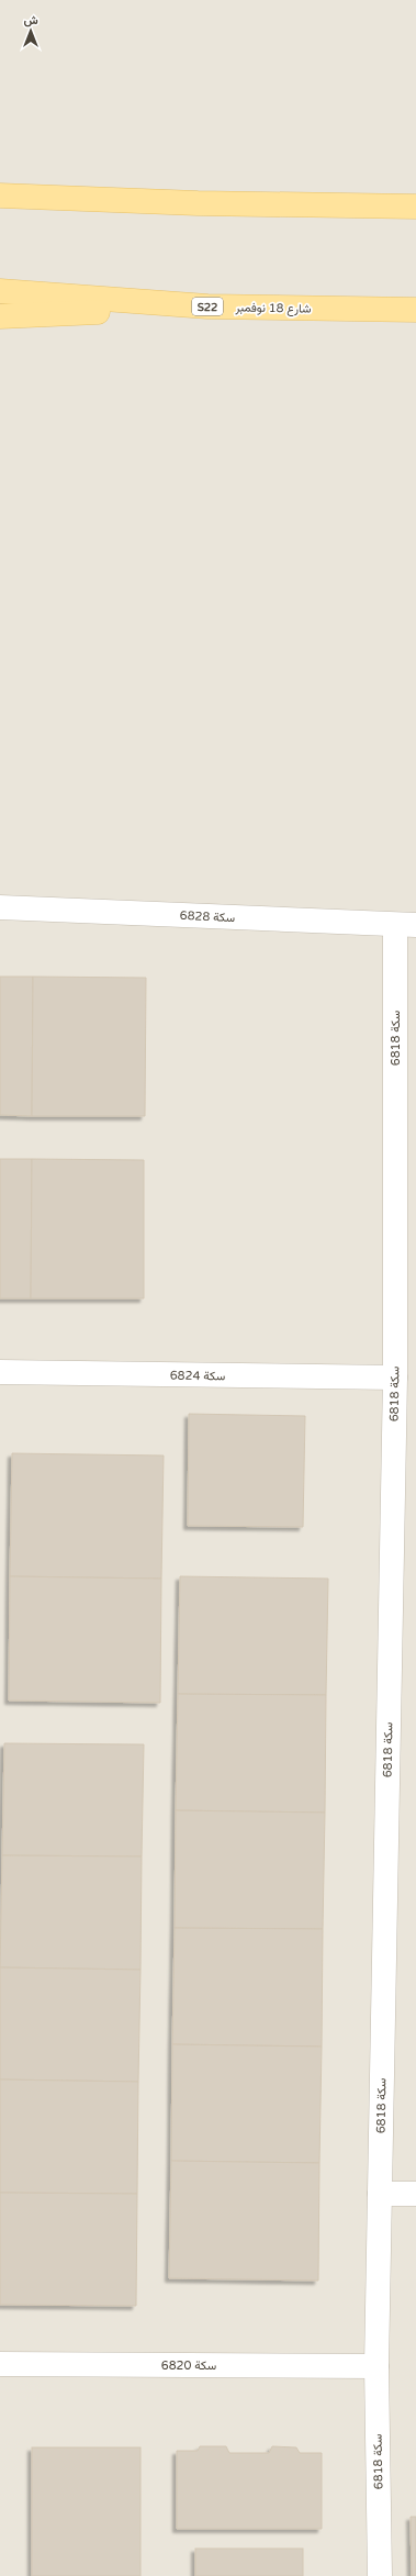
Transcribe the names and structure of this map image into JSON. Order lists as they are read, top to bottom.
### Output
{
  "streets": {
    "main road": ["S22", "شارع 18 نوفمبر"],
    "street": [
      "سكة 6828",
      "سكة 6818",
      "سكة 6824",
      "سكة 6820"
    ]
  },
  "crossings": [
    ["سكة 6828", "سكة 6818"],
    ["سكة 6818", "سكة 6824"],
    ["سكة 6818", "سكة 6820"]
  ],
  "north": "top"
}
